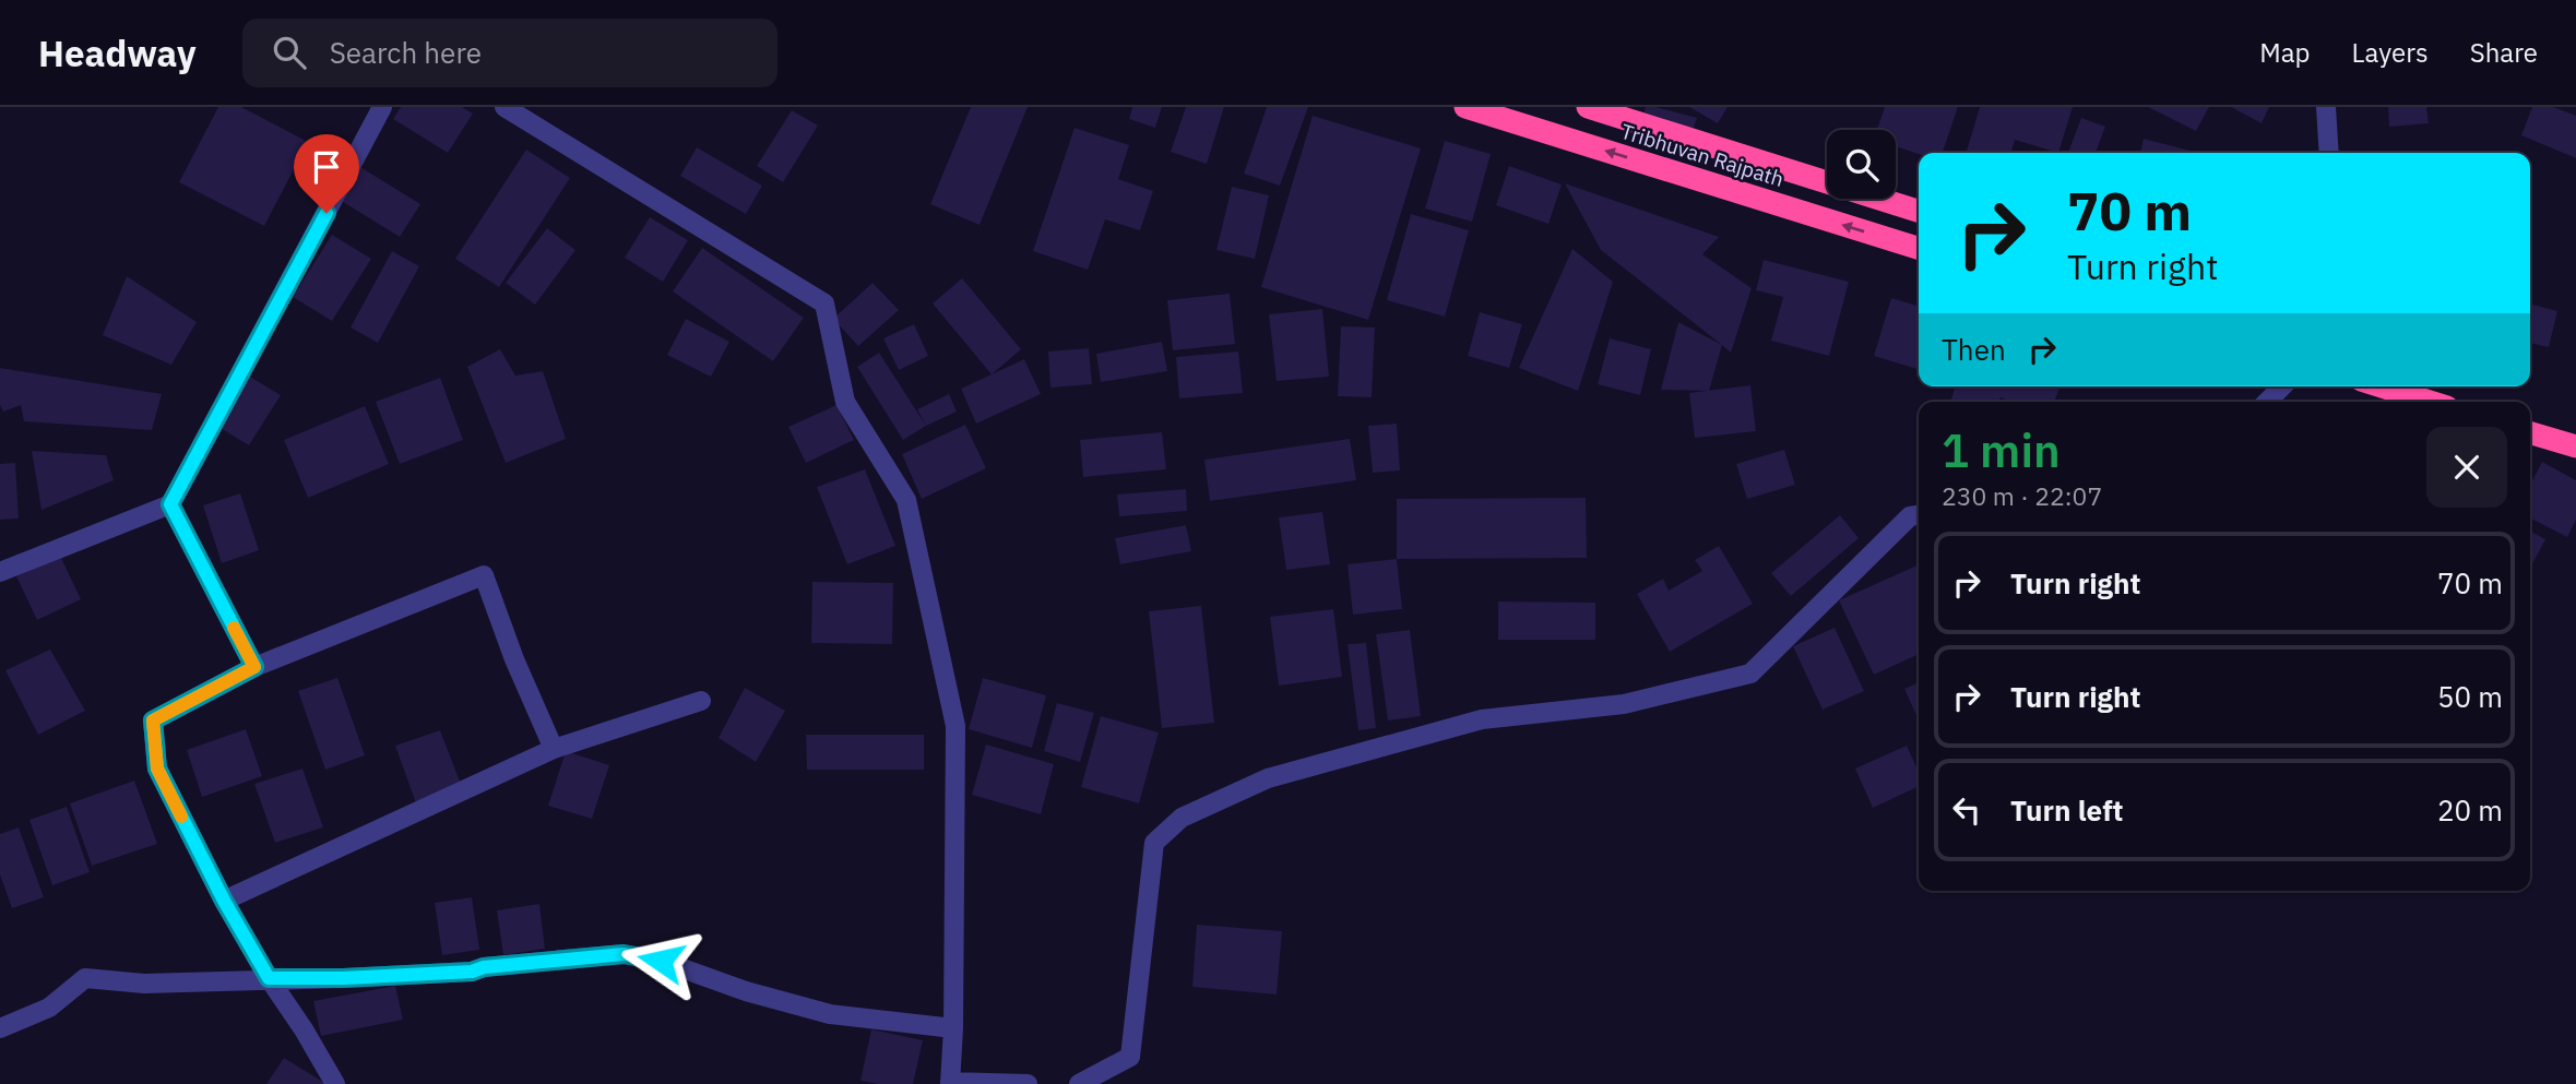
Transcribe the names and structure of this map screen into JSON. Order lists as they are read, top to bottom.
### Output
{
  "streets": {
    "highway": ["Tribhuvan Rajpath"]
  },
  "page": {
    "header": "Headway",
    "search": "Search here",
    "nav": ["Map", "Layers", "Share"],
    "turn": ["70 m", "Turn right"],
    "then": "Then",
    "heading": ["1 min", "230 m · 22:07"],
    "list": [
      {
        "name": "Turn right",
        "value": "70 m"
      },
      {
        "name": "Turn right",
        "value": "50 m"
      },
      {
        "name": "Turn left",
        "value": "20 m"
      }
    ]
  }
}
